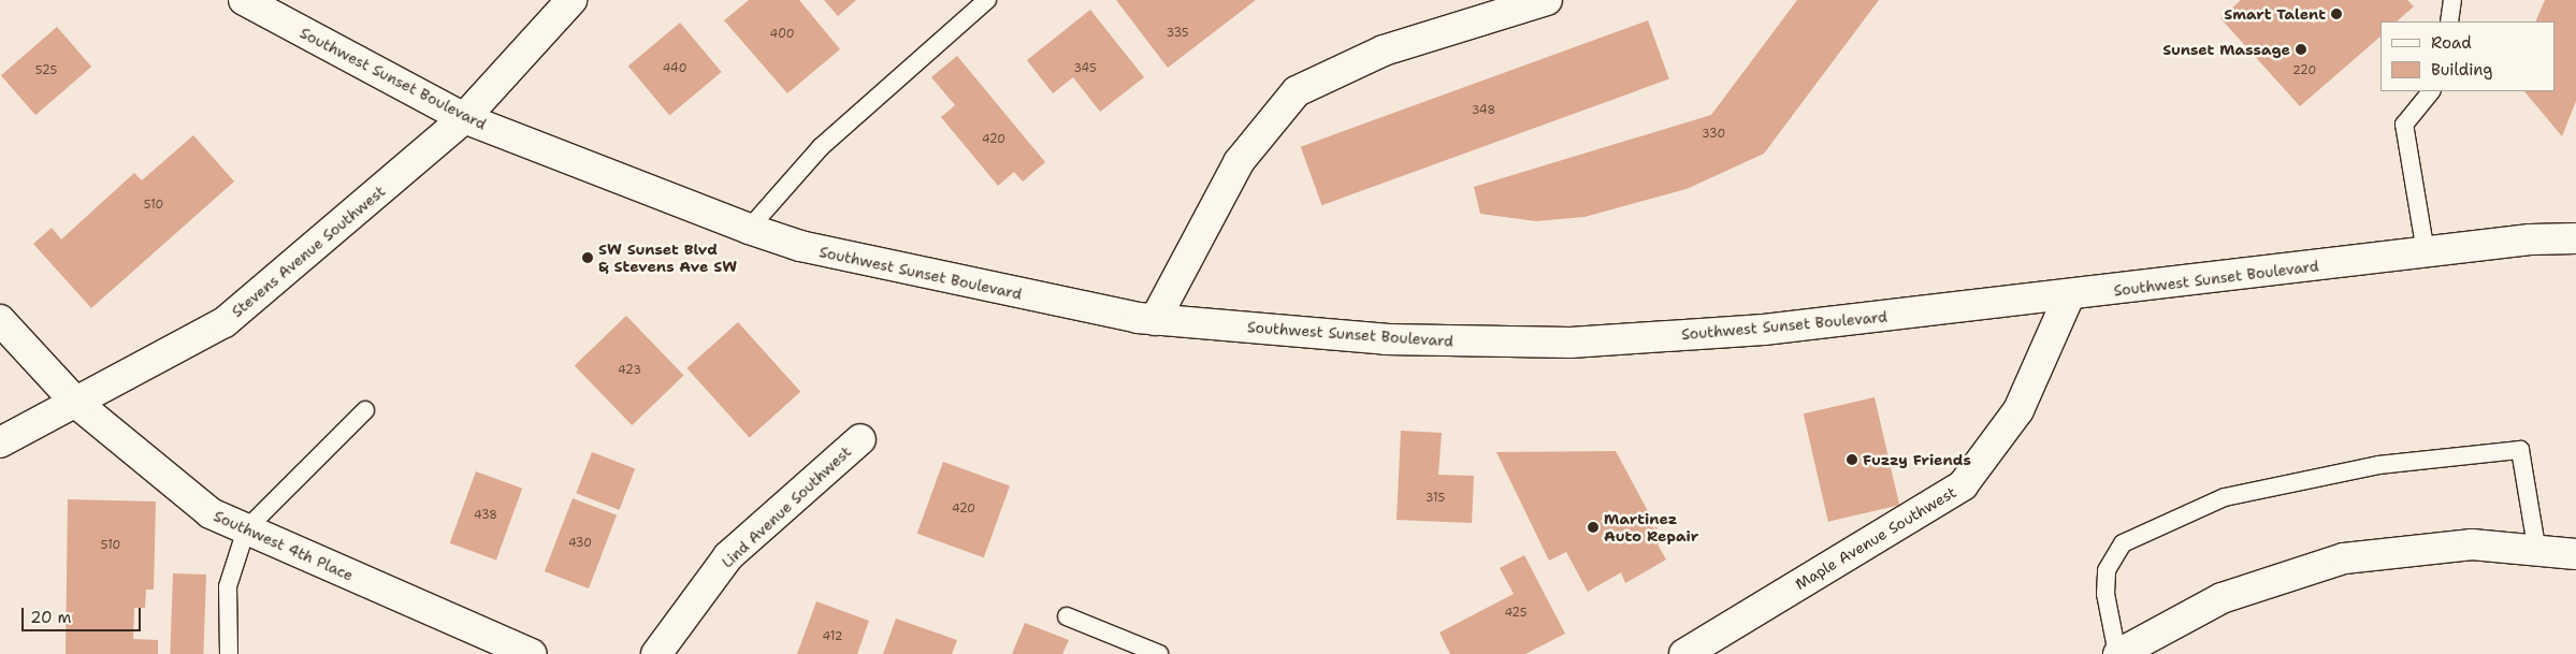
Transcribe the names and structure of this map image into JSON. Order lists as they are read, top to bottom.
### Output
{
  "streets": {
    "street": [
      "Southwest Sunset Boulevard",
      "Stevens Avenue Southwest",
      "Lind Avenue Southwest",
      "Maple Avenue Southwest",
      "Southwest 4th Place"
    ]
  },
  "crossings": [
    ["Southwest Sunset Boulevard", "Stevens Avenue Southwest"],
    ["Southwest Sunset Boulevard", "Maple Avenue Southwest"],
    ["Stevens Avenue Southwest", "Southwest 4th Place"]
  ],
  "places": [
    "Smart Talent",
    "Sunset Massage",
    "SW Sunset Blvd & Stevens Ave SW",
    "Fuzzy Friends",
    "Martinez Auto Repair"
  ],
  "house_numbers": [
    "335",
    "400",
    "440",
    "345",
    "525",
    "220",
    "348",
    "330",
    "420",
    "510",
    "423",
    "315",
    "420",
    "438",
    "430",
    "510",
    "425",
    "412"
  ],
  "legend": ["Road", "Building"],
  "scale_bar": "20 m"
}
